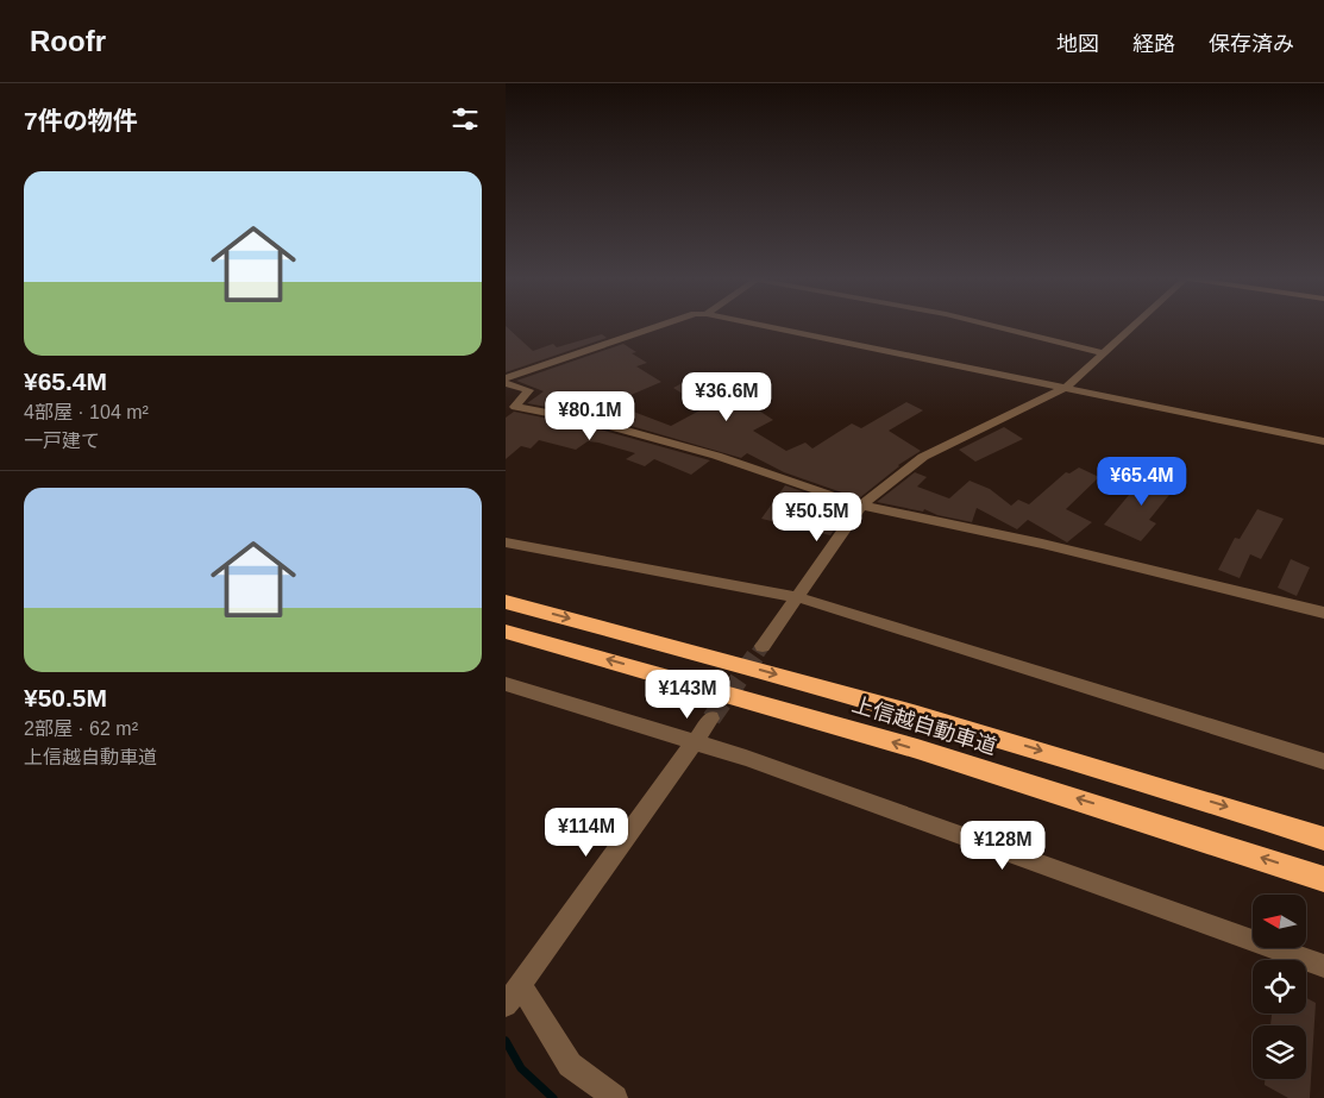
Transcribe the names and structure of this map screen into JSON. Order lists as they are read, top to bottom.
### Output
{
  "streets": {
    "highway": ["上信越自動車道"]
  },
  "north": "left",
  "page": {
    "header": "Roofr",
    "nav": ["地図", "経路", "保存済み"],
    "heading": "7件の物件",
    "list": [
      {
        "name": "¥65.4M",
        "note": "4部屋 · 104 m² · 一戸建て"
      },
      {
        "name": "¥50.5M",
        "note": "2部屋 · 62 m² · 上信越自動車道"
      }
    ],
    "price": [
      "¥36.6M",
      "¥80.1M",
      "¥65.4M",
      "¥50.5M",
      "¥143M",
      "¥114M",
      "¥128M"
    ]
  }
}
